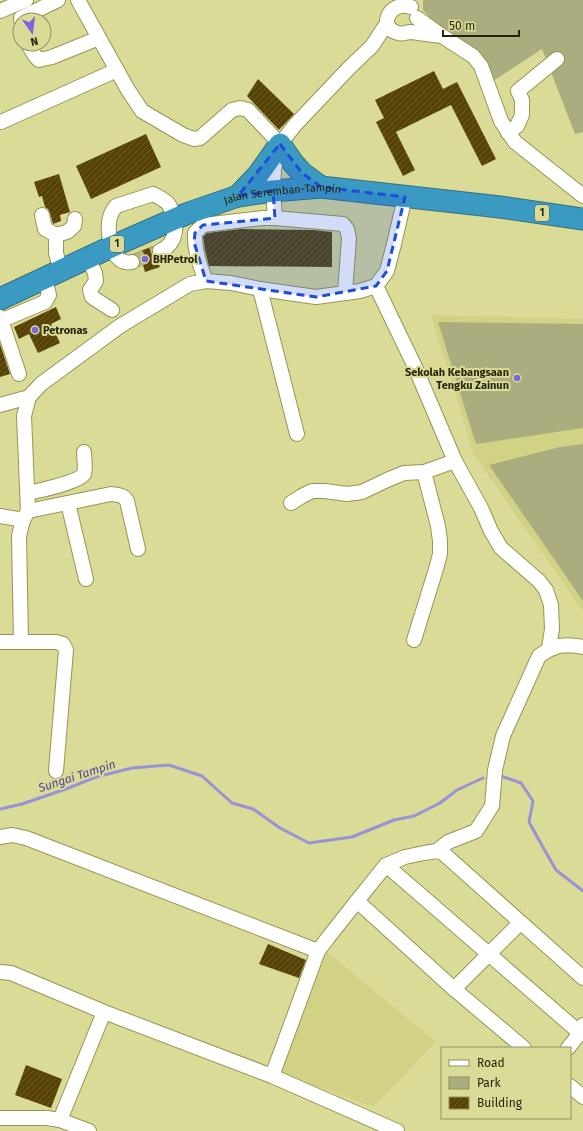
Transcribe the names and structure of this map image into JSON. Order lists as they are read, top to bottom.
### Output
{
  "streets": {
    "highway": ["Jalan Seremban-Tampin", "1"]
  },
  "water": ["Sungai Tampin"],
  "places": ["BHPetrol", "Petronas", "Sekolah Kebangsaan Tengku Zainun"],
  "legend": ["Road", "Park", "Building"],
  "scale_bar": "50 m",
  "north": "bottom"
}
